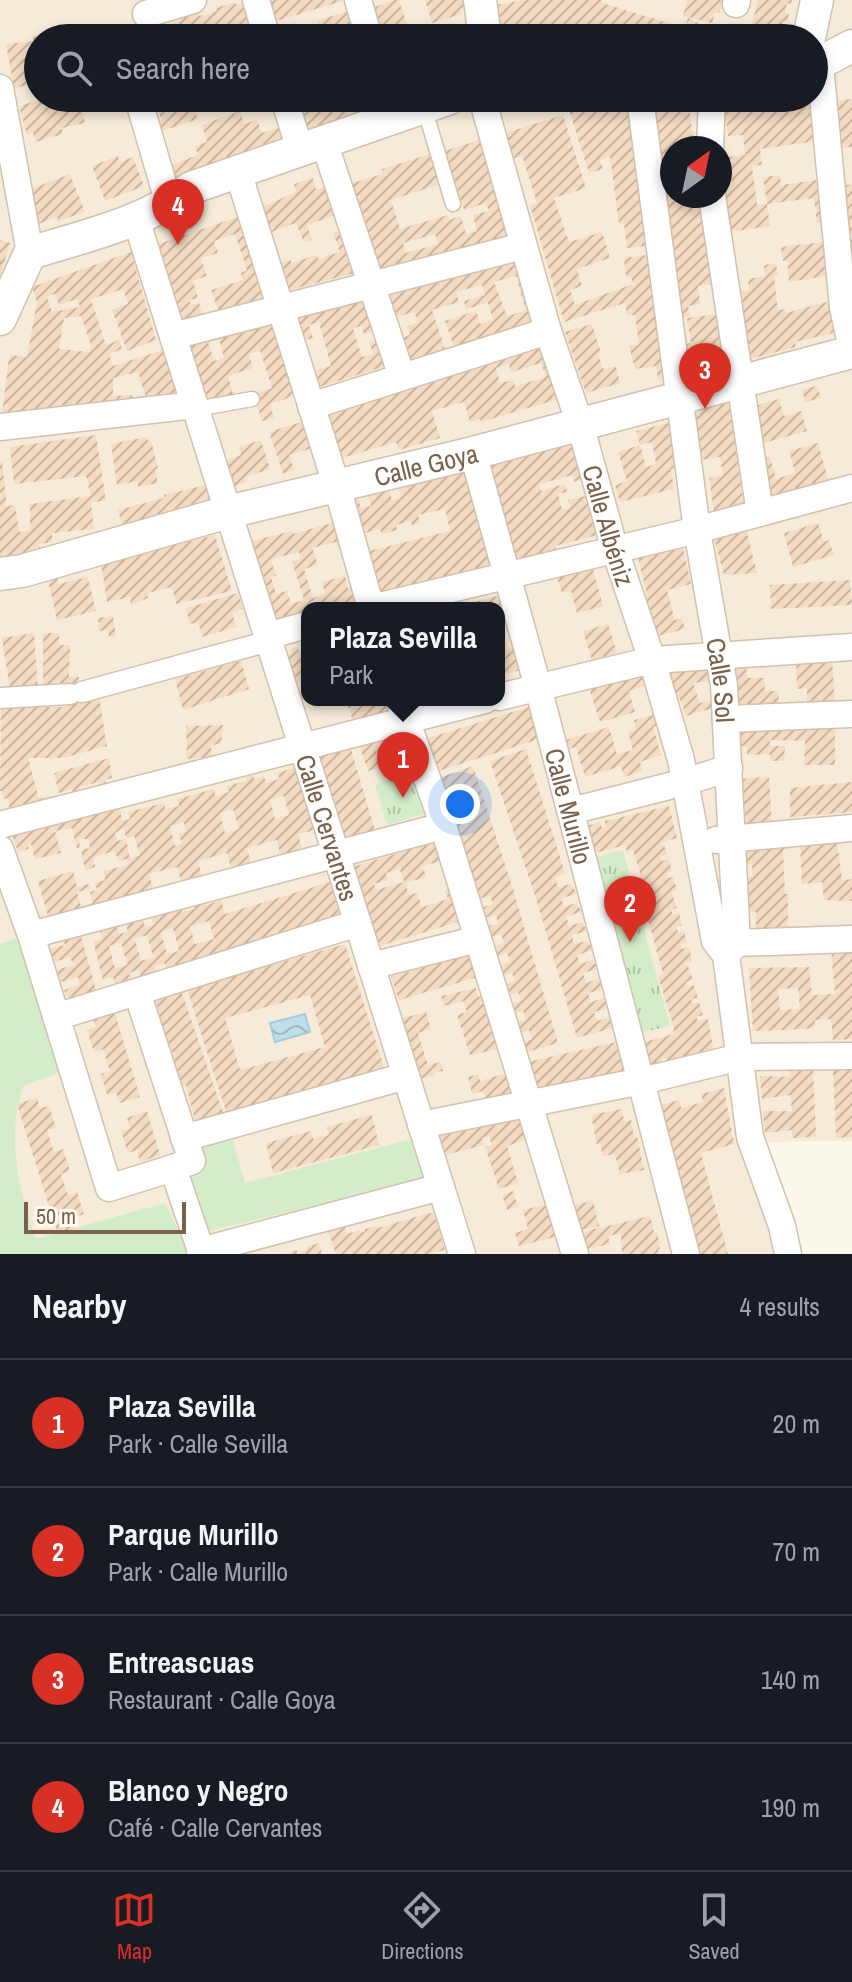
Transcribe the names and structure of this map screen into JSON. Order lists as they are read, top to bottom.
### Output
{
  "streets": {
    "street": [
      "Calle Goya",
      "Calle Albéniz",
      "Calle Sol",
      "Calle Murillo",
      "Calle Cervantes"
    ]
  },
  "crossings": [
    ["Calle Goya", "Calle Albéniz"],
    ["Calle Goya", "Calle Sol"],
    ["Calle Goya", "Calle Murillo"],
    ["Calle Goya", "Calle Cervantes"],
    ["Calle Albéniz", "Calle Sol"]
  ],
  "scale_bar": "50 m",
  "north": "top right",
  "page": {
    "search": "Search here",
    "pins": [
      "4",
      "3",
      "1",
      "2"
    ],
    "popup": ["Plaza Sevilla", "Park"],
    "scale": "50 m",
    "heading": ["Nearby", "4 results"],
    "list": [
      {
        "mark": "1",
        "name": "Plaza Sevilla",
        "note": "Park · Calle Sevilla",
        "value": "20 m"
      },
      {
        "mark": "2",
        "name": "Parque Murillo",
        "note": "Park · Calle Murillo",
        "value": "70 m"
      },
      {
        "mark": "3",
        "name": "Entreascuas",
        "note": "Restaurant · Calle Goya",
        "value": "140 m"
      },
      {
        "mark": "4",
        "name": "Blanco y Negro",
        "note": "Café · Calle Cervantes",
        "value": "190 m"
      }
    ],
    "nav": ["Map", "Directions", "Saved"]
  }
}
